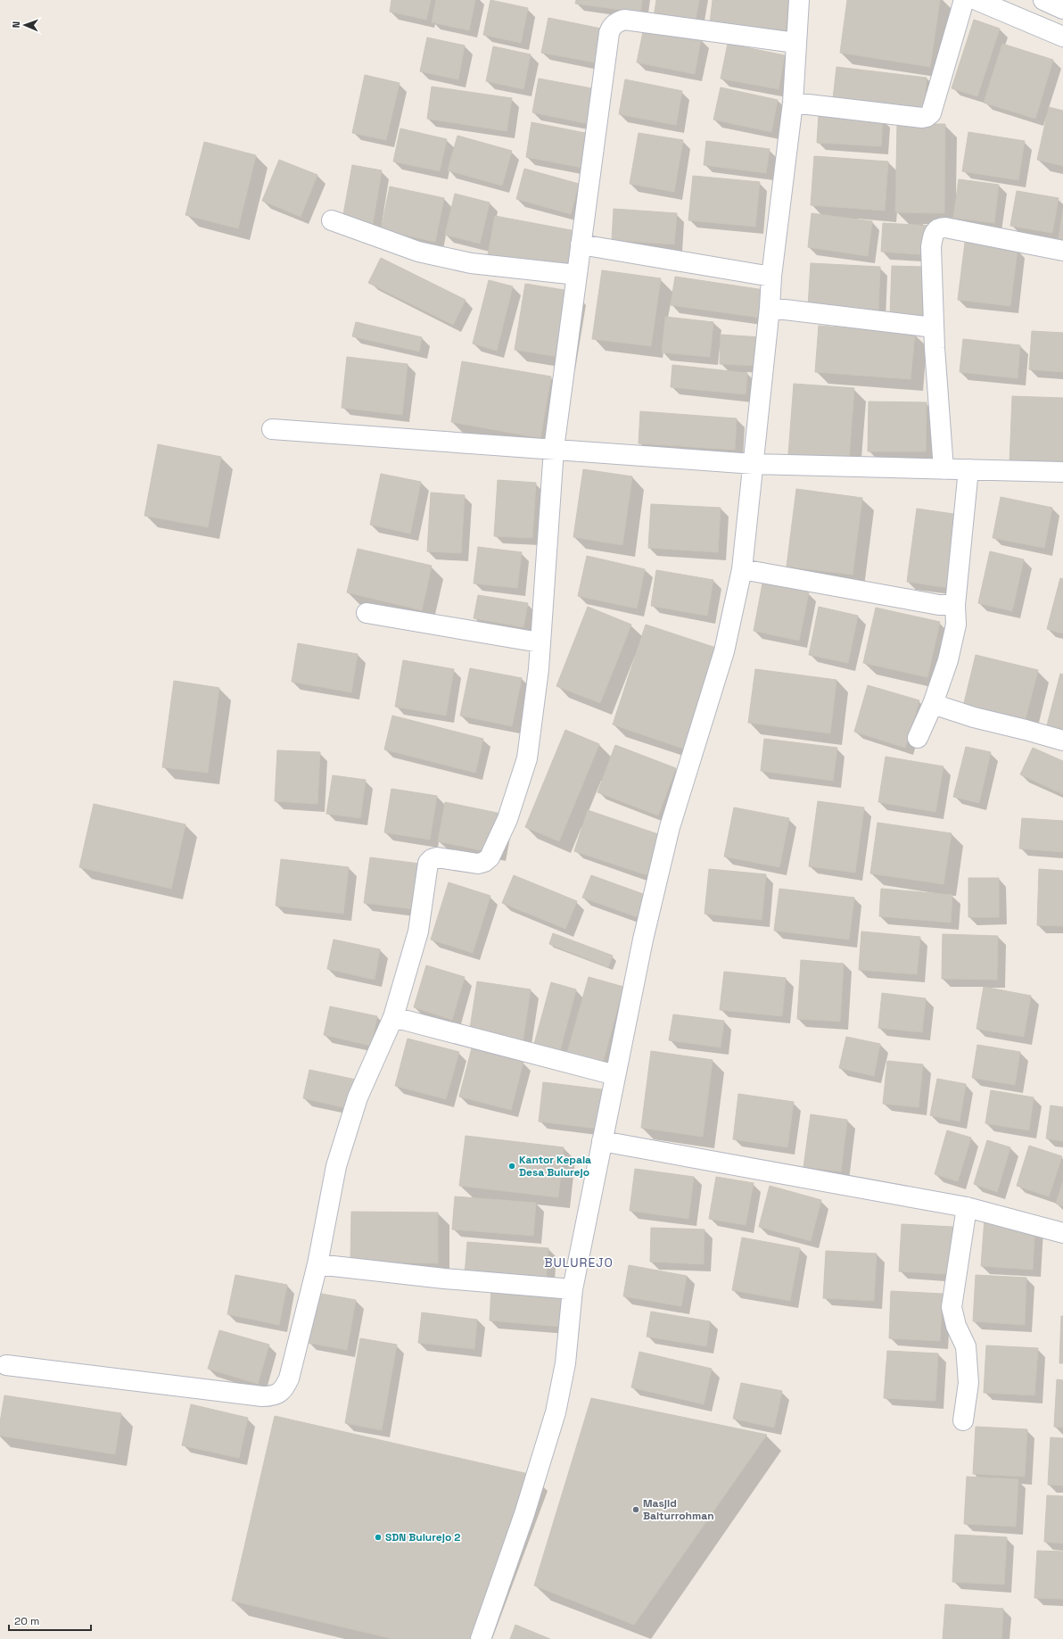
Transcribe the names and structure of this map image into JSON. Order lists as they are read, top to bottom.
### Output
{
  "districts": ["BULUREJO"],
  "places": ["Kantor Kepala Desa Bulurejo", "Masjid Baiturrohman", "SDN Bulurejo 2"],
  "scale_bar": "20 m",
  "north": "left"
}
